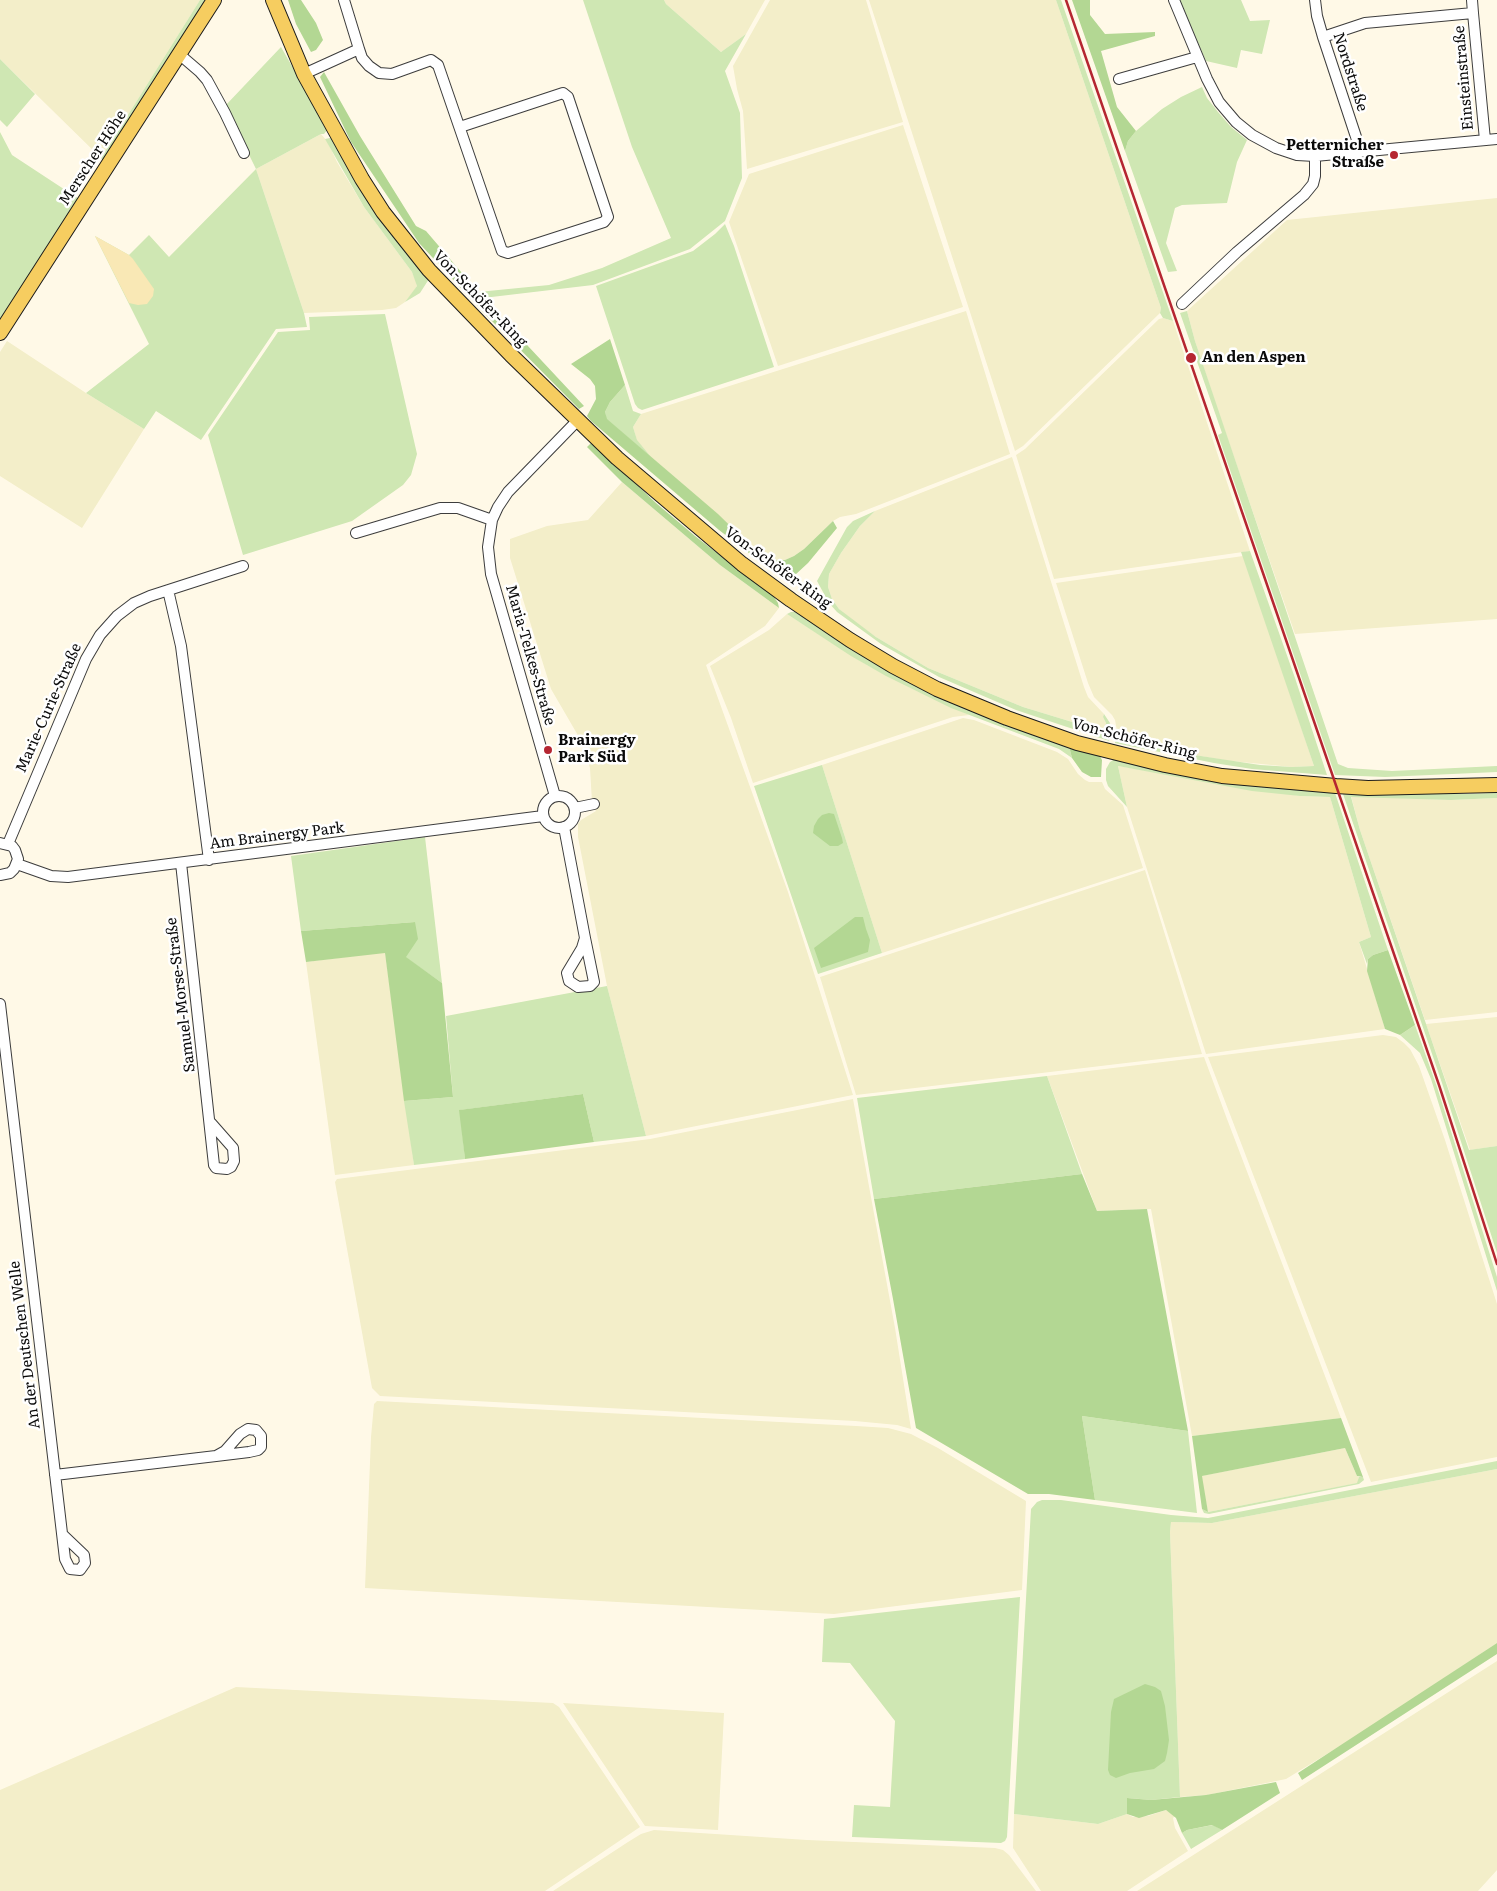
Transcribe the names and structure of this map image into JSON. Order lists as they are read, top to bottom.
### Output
{
  "streets": {
    "main road": ["Merscher Höhe", "Von-Schöfer-Ring"],
    "street": [
      "Nordstraße",
      "Einsteinstraße",
      "Maria-Telkes-Straße",
      "Marie-Curie-Straße",
      "Am Brainergy Park",
      "Samuel-Morse-Straße",
      "An der Deutschen Welle"
    ]
  },
  "crossings": [
    ["Nordstraße", "Einsteinstraße"],
    ["Von-Schöfer-Ring", "Maria-Telkes-Straße"],
    ["Maria-Telkes-Straße", "Am Brainergy Park"],
    ["Am Brainergy Park", "Samuel-Morse-Straße"]
  ],
  "places": ["Petternicher Straße", "An den Aspen", "Brainergy Park Süd"]
}
